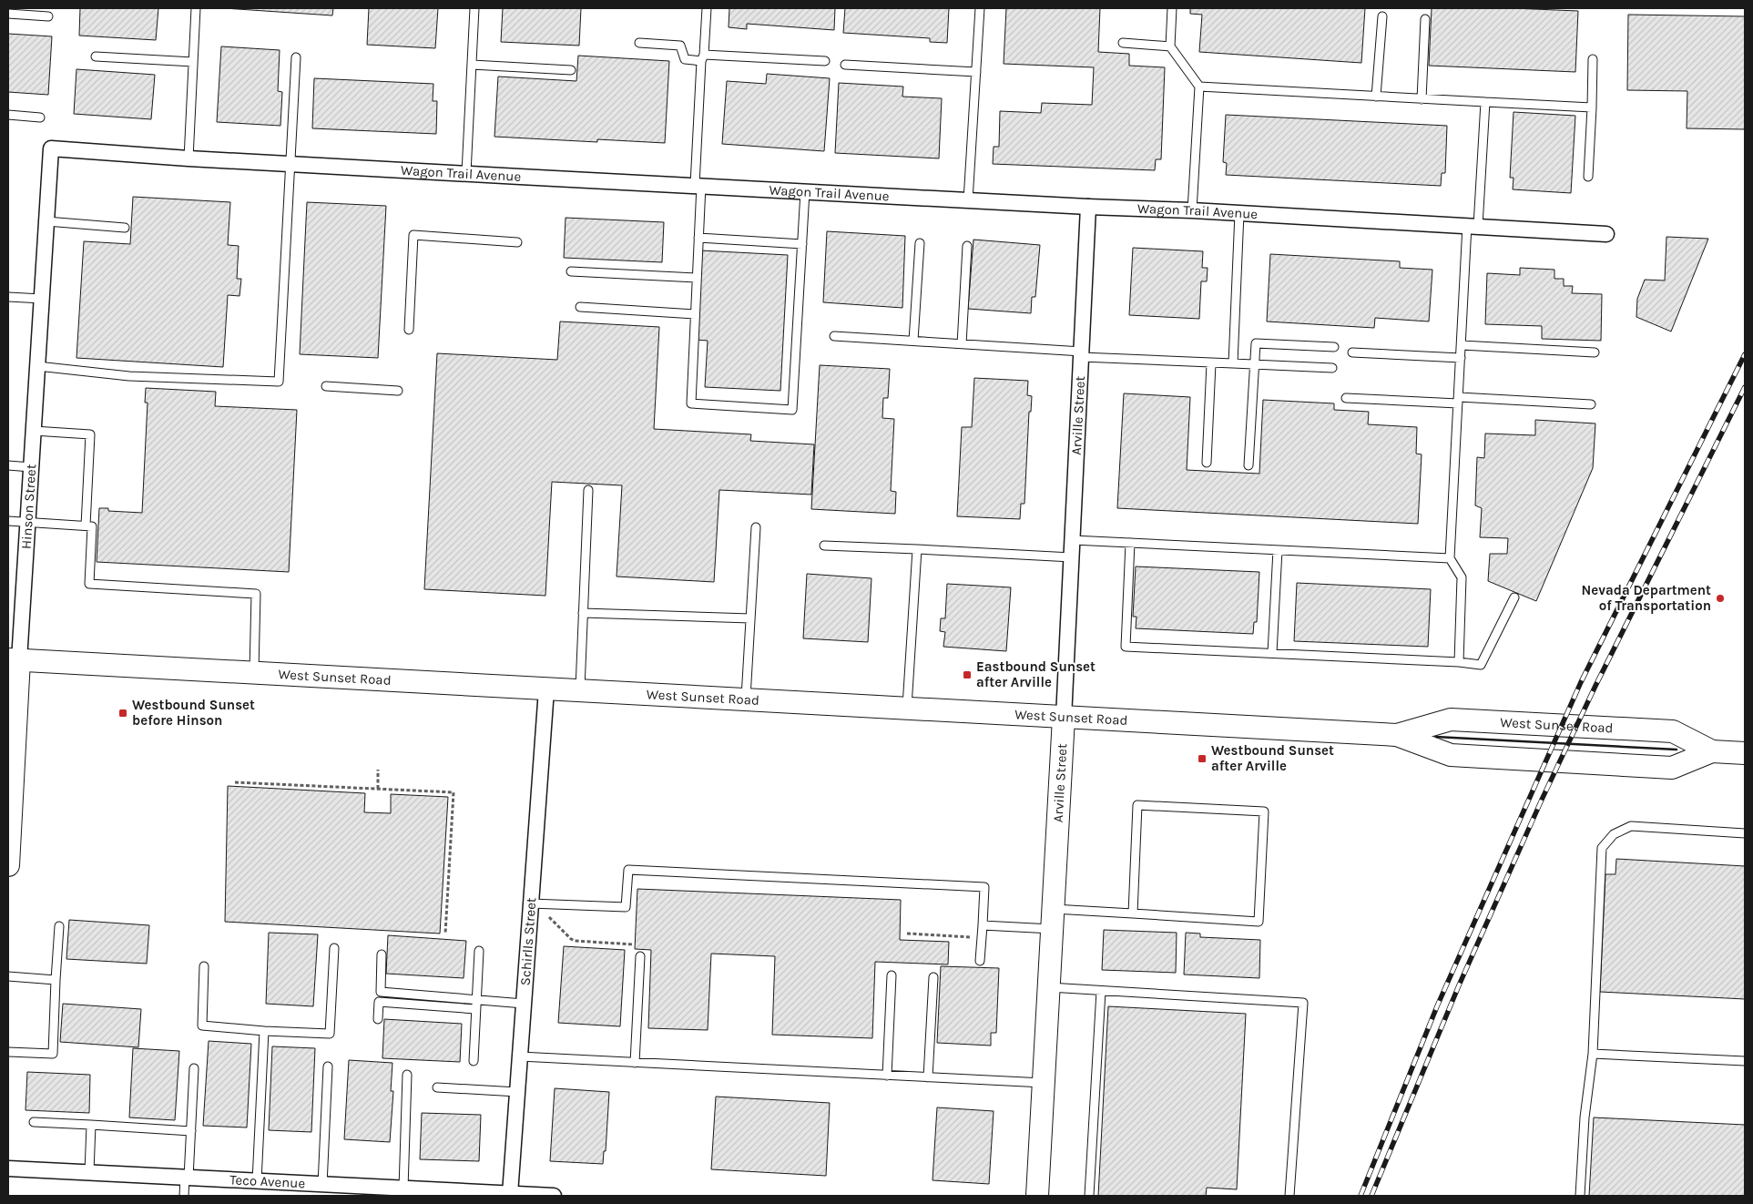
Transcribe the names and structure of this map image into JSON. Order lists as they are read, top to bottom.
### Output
{
  "streets": {
    "main road": ["Arville Street", "Hinson Street", "West Sunset Road"],
    "street": ["Wagon Trail Avenue", "Schirlls Street", "Teco Avenue"]
  },
  "crossings": [
    ["Wagon Trail Avenue", "Arville Street"],
    ["Wagon Trail Avenue", "Hinson Street"],
    ["Arville Street", "West Sunset Road"],
    ["Hinson Street", "West Sunset Road"],
    ["West Sunset Road", "Schirlls Street"],
    ["Schirlls Street", "Teco Avenue"]
  ],
  "places": {
    "other": ["Nevada Department of Transportation"],
    "transit": ["Eastbound Sunset after Arville", "Westbound Sunset before Hinson", "Westbound Sunset after Arville"]
  }
}
